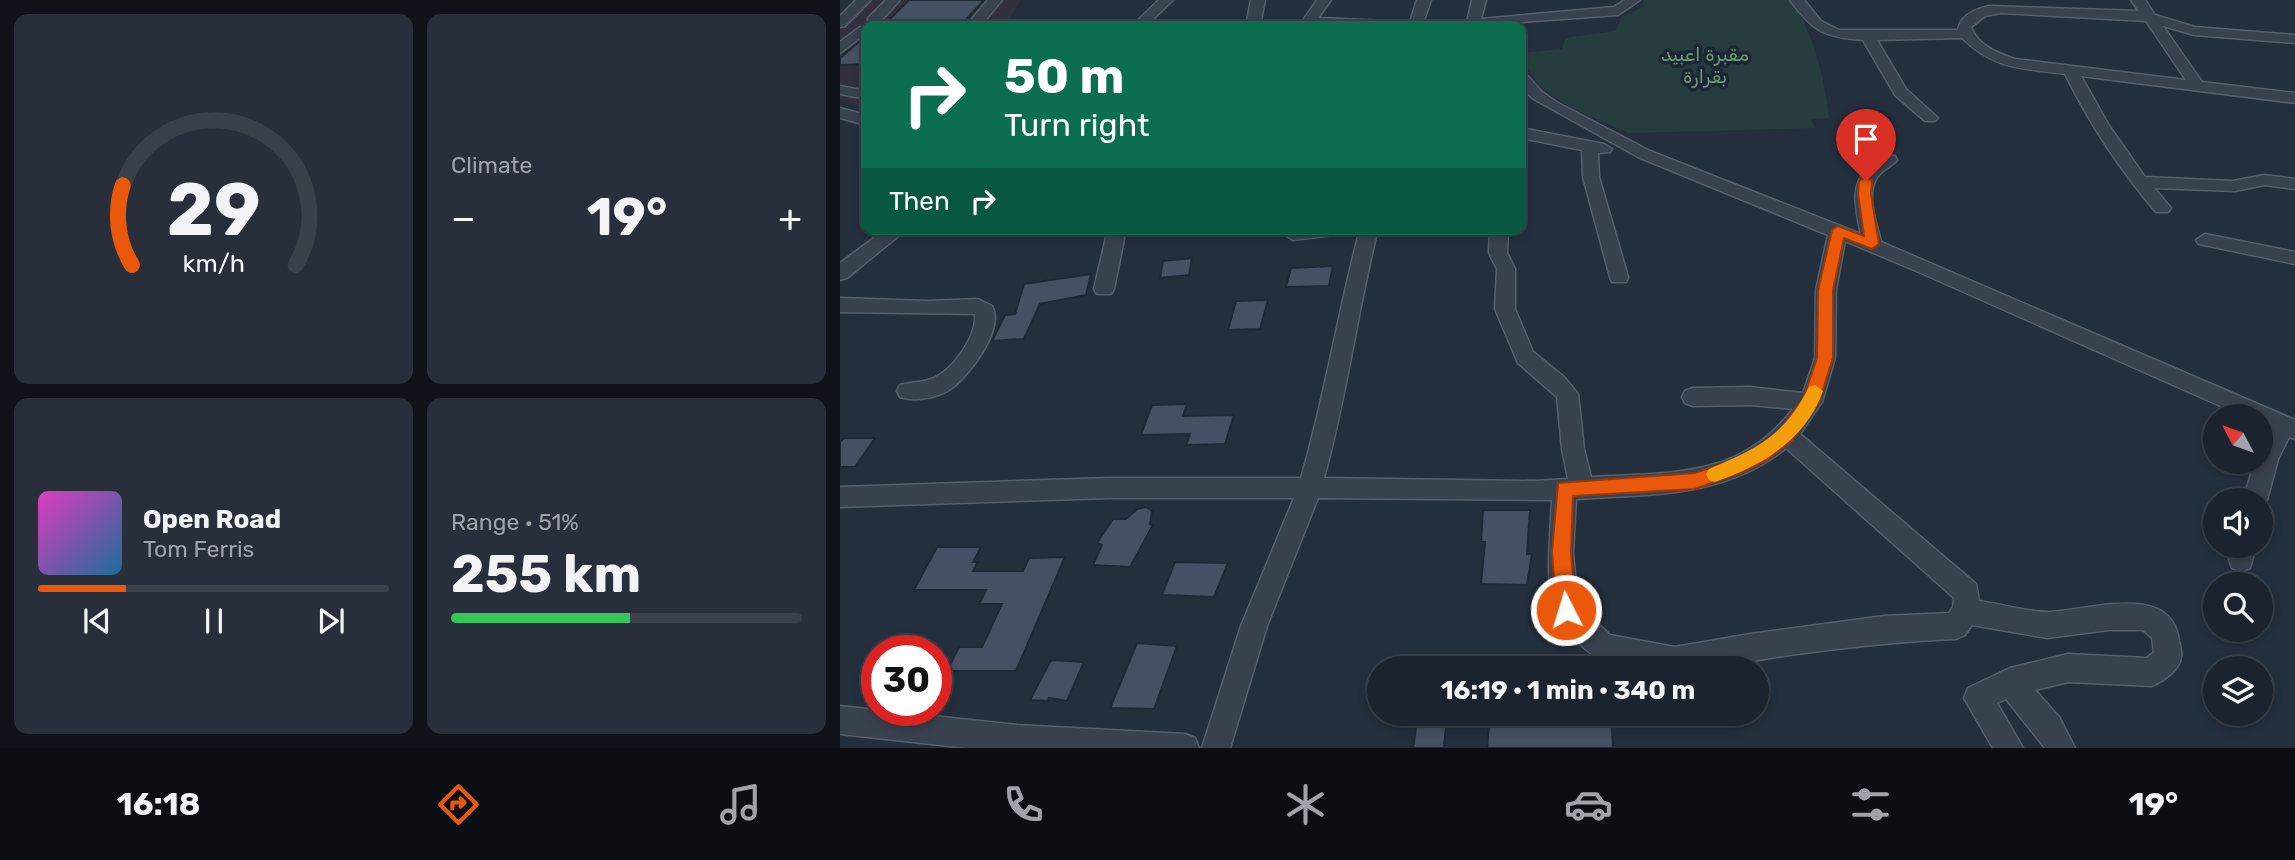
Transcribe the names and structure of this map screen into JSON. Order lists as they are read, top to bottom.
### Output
{
  "parks": ["مقبرة اعبيد بقرارة"],
  "north": "top left",
  "page": {
    "tile": [
      "Climate",
      ["Range · 51%", "255 km"]
    ],
    "turn": ["50 m", "Turn right"],
    "then": "Then",
    "heat": ["−", "19°", "+"],
    "song": ["Open Road", "Tom Ferris"],
    "limit": "30",
    "trip": "16:19 · 1 min · 340 m",
    "tabs": ["16:18", "19°"],
    "gauge": ["29", "km/h"]
  }
}
